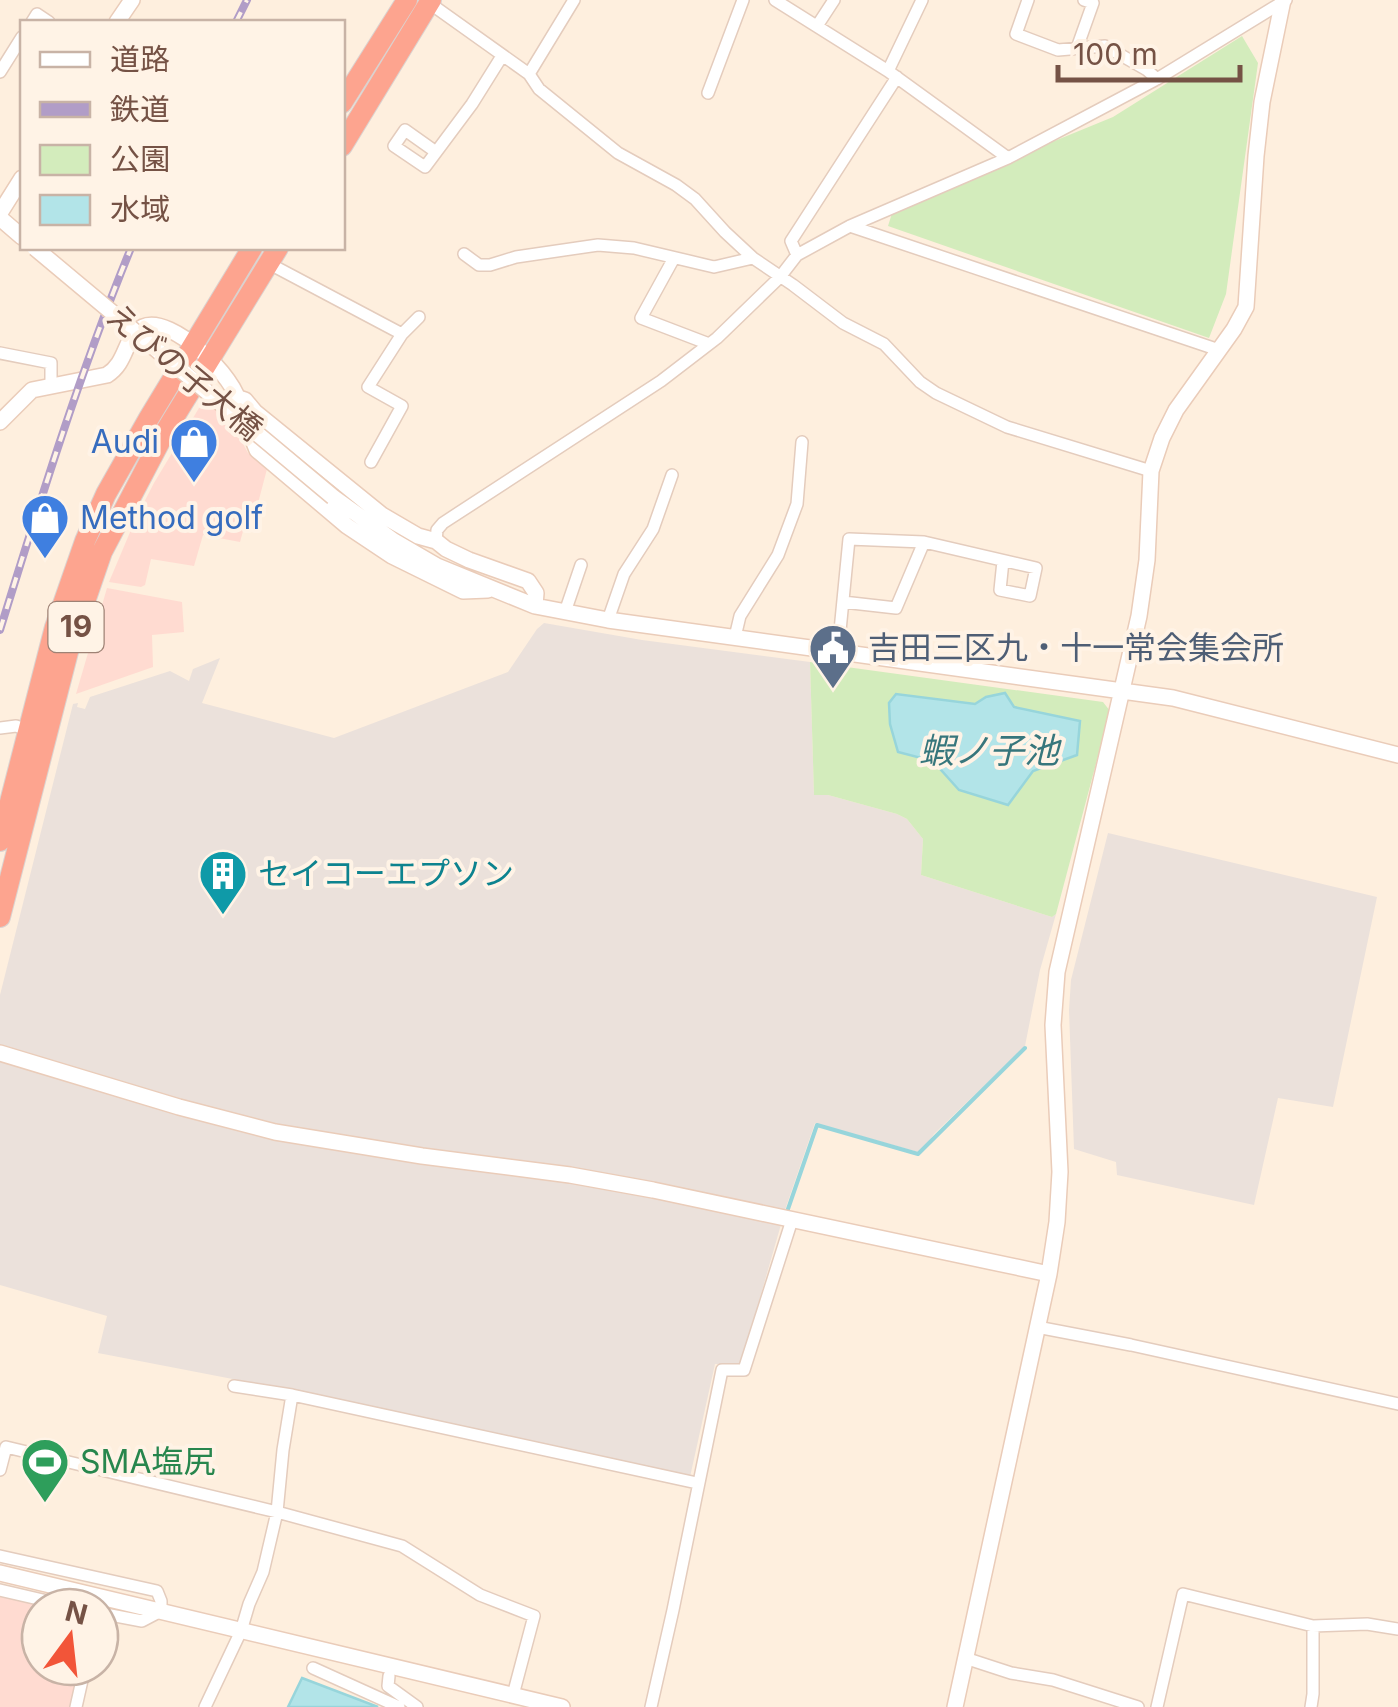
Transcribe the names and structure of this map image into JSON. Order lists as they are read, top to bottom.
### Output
{
  "streets": {
    "highway": ["19"],
    "street": ["えびの子大橋"]
  },
  "water": ["蝦ノ子池"],
  "places": {
    "shop": ["Audi", "Method golf"],
    "public building": ["吉田三区九・十一常会集会所"],
    "building": ["セイコーエプソン"],
    "sports": ["SMA塩尻"]
  },
  "legend": [
    "道路",
    "鉄道",
    "公園",
    "水域"
  ],
  "scale_bar": "100 m",
  "north": "top"
}
